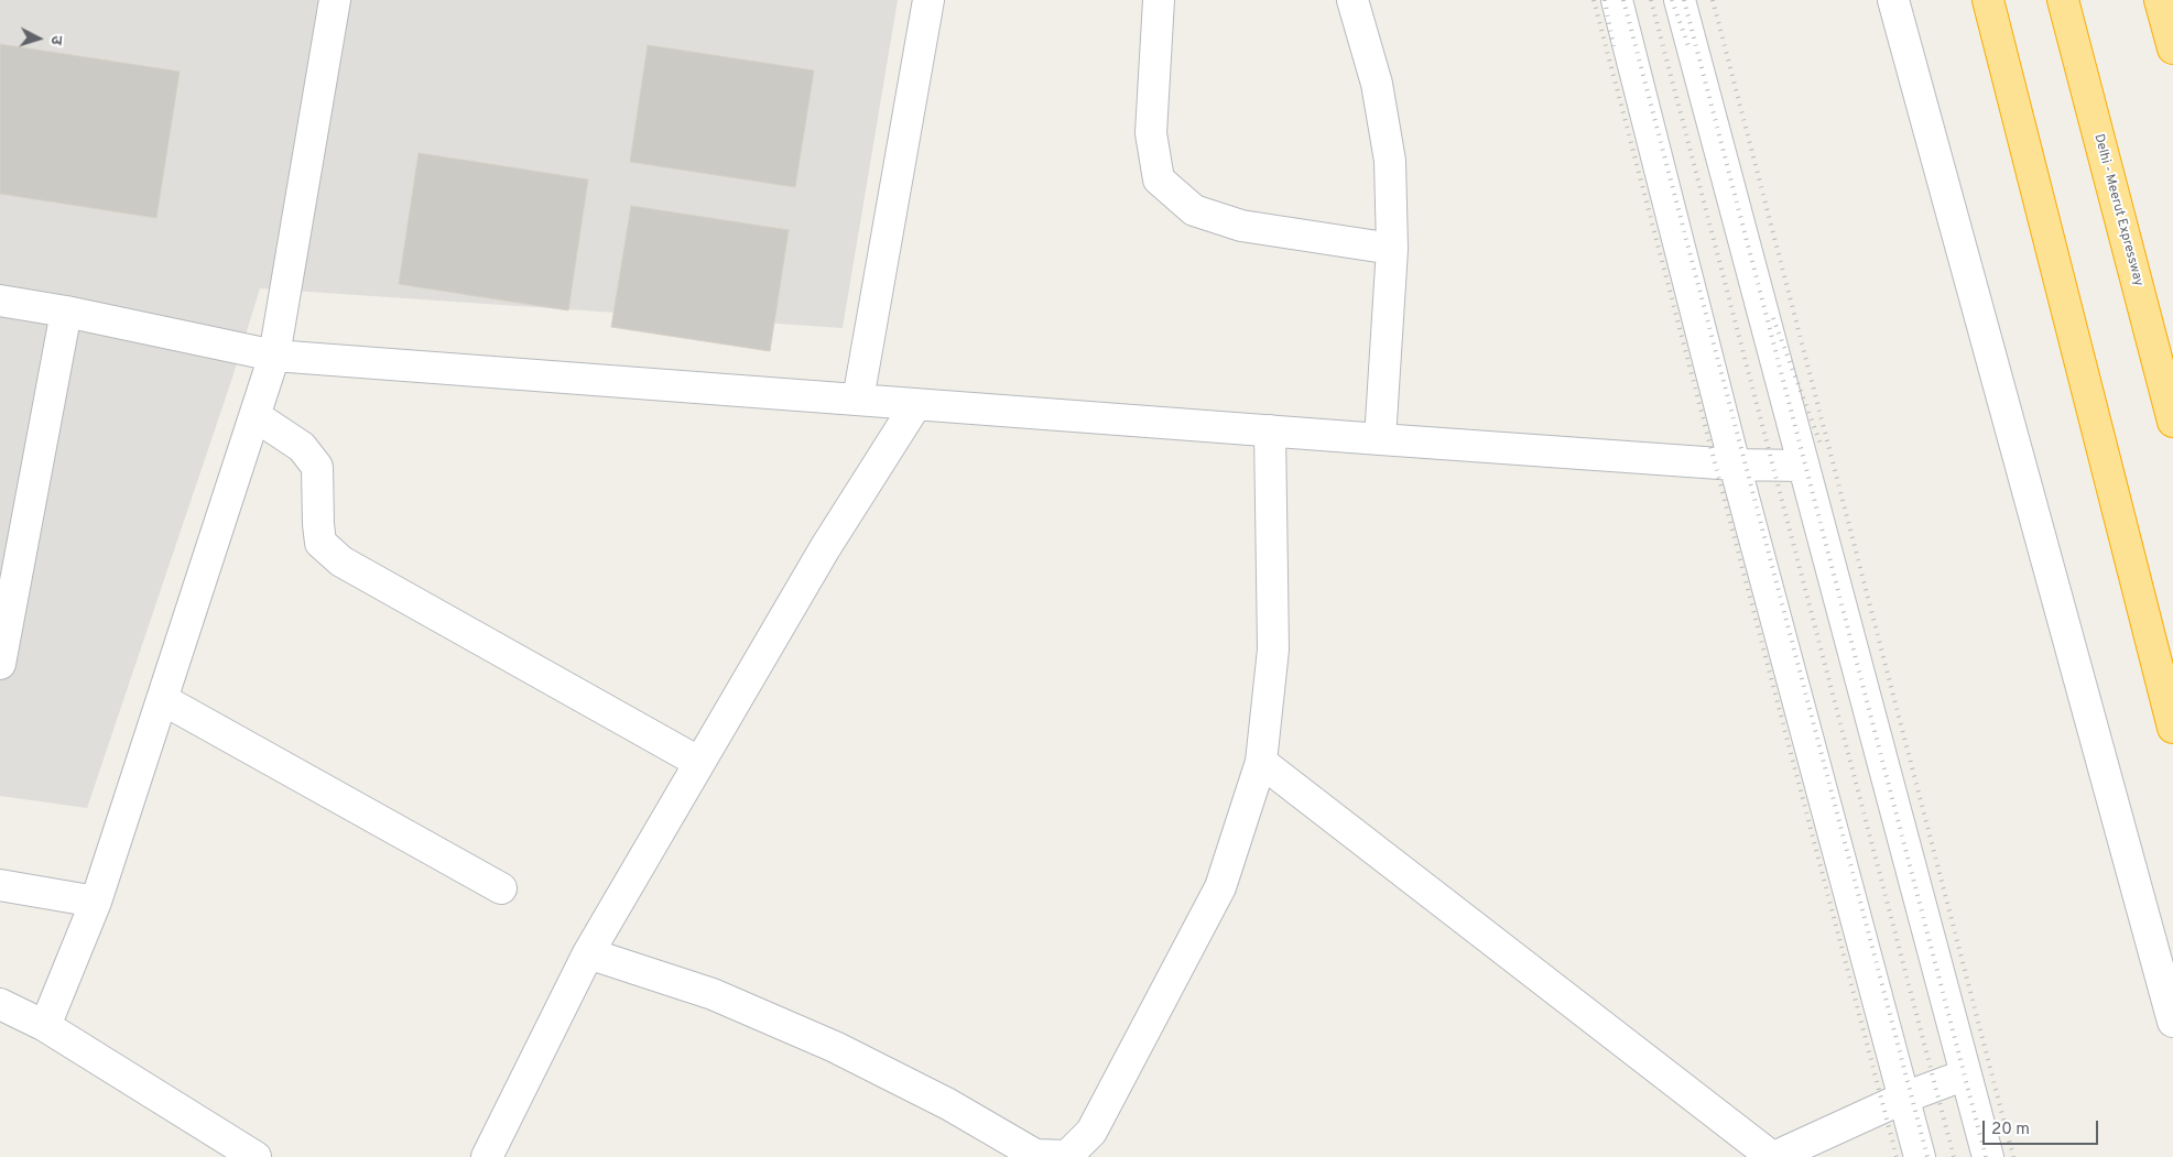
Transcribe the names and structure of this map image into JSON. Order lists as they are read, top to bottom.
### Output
{
  "streets": {
    "highway": ["Delhi - Meerut Expressway"]
  },
  "scale_bar": "20 m",
  "north": "right"
}
